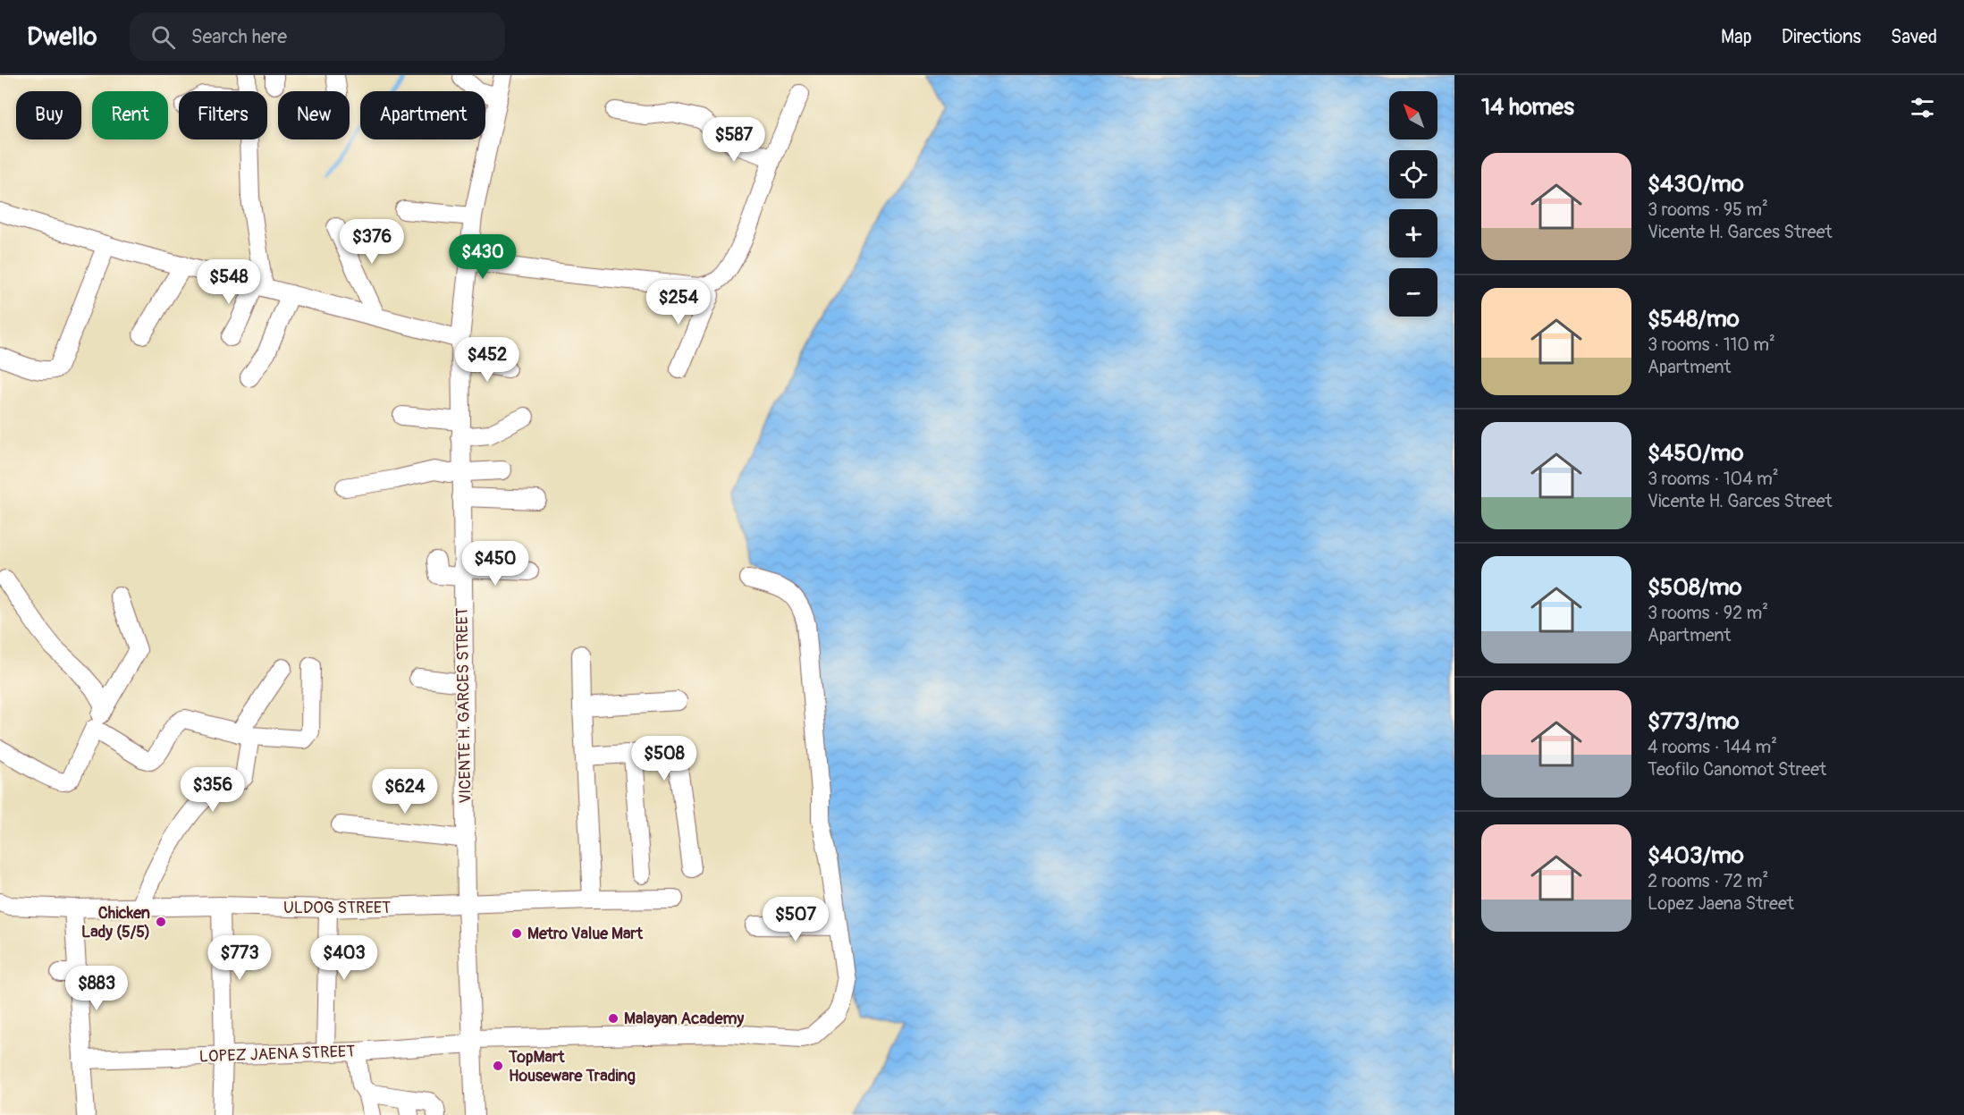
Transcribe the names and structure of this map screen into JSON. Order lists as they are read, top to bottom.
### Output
{
  "streets": {
    "street": ["VICENTE H. GARCES STREET", "ULDOG STREET", "LOPEZ JAENA STREET"]
  },
  "crossings": [
    ["VICENTE H. GARCES STREET", "ULDOG STREET"],
    ["VICENTE H. GARCES STREET", "LOPEZ JAENA STREET"]
  ],
  "places": [
    "Chicken Lady (5/5)",
    "Metro Value Mart",
    "Malayan Academy",
    "TopMart Houseware Trading"
  ],
  "north": "top left",
  "page": {
    "header": "Dwello",
    "search": "Search here",
    "nav": ["Map", "Directions", "Saved"],
    "heading": "14 homes",
    "map_buttons": ["+", "−"],
    "chip": [
      "Buy",
      "Rent",
      "Filters",
      "New",
      "Apartment"
    ],
    "price": [
      "$587",
      "$376",
      "$430",
      "$548",
      "$254",
      "$452",
      "$450",
      "$508",
      "$356",
      "$624",
      "$507",
      "$773",
      "$403",
      "$883"
    ],
    "list": [
      {
        "name": "$430/mo",
        "note": "3 rooms · 95 m² · Vicente H. Garces Street"
      },
      {
        "name": "$548/mo",
        "note": "3 rooms · 110 m² · Apartment"
      },
      {
        "name": "$450/mo",
        "note": "3 rooms · 104 m² · Vicente H. Garces Street"
      },
      {
        "name": "$508/mo",
        "note": "3 rooms · 92 m² · Apartment"
      },
      {
        "name": "$773/mo",
        "note": "4 rooms · 144 m² · Teofilo Canomot Street"
      },
      {
        "name": "$403/mo",
        "note": "2 rooms · 72 m² · Lopez Jaena Street"
      }
    ]
  }
}
